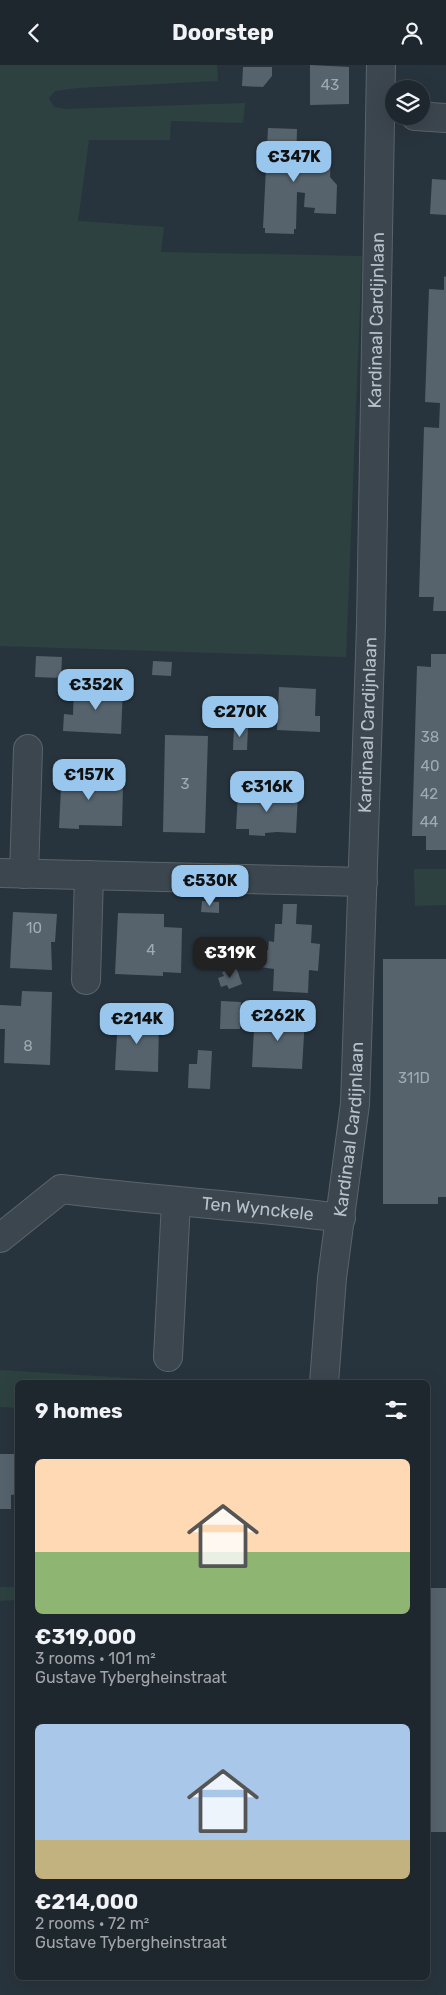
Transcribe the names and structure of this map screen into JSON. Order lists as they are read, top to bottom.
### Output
{
  "streets": {
    "street": ["Kardinaal Cardijnlaan", "Ten Wynckele"]
  },
  "crossings": [
    ["Kardinaal Cardijnlaan", "Ten Wynckele"]
  ],
  "house_numbers": [
    "43",
    "38",
    "40",
    "3",
    "42",
    "44",
    "10",
    "4",
    "8",
    "311D"
  ],
  "page": {
    "header": "Doorstep",
    "price": [
      "€347K",
      "€352K",
      "€270K",
      "€157K",
      "€316K",
      "€530K",
      "€319K",
      "€262K",
      "€214K"
    ],
    "heading": "9 homes",
    "list": [
      {
        "name": "€319,000",
        "note": "3 rooms · 101 m² · Gustave Tybergheinstraat"
      },
      {
        "name": "€214,000",
        "note": "2 rooms · 72 m² · Gustave Tybergheinstraat"
      }
    ]
  }
}
